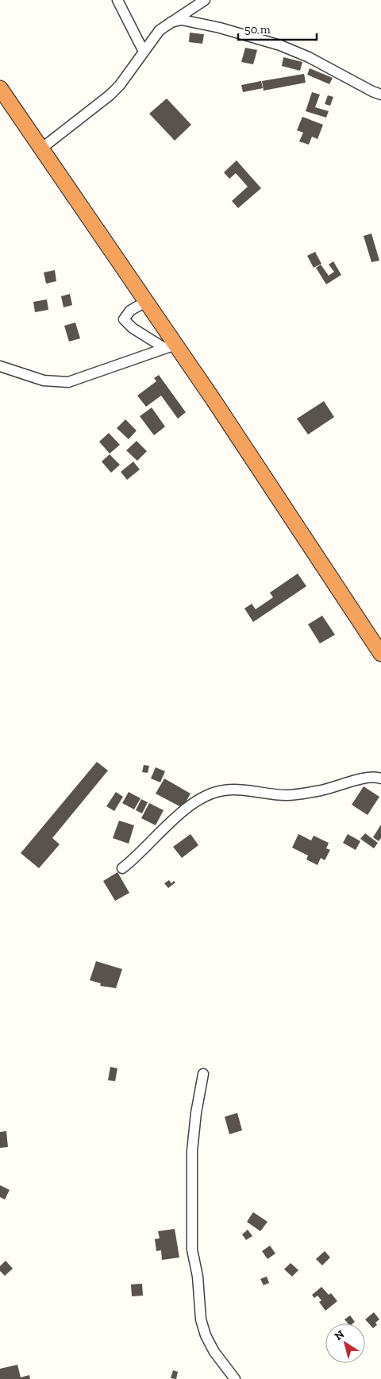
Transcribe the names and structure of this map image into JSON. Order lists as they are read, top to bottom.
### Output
{
  "scale_bar": "50 m",
  "north": "top left"
}
